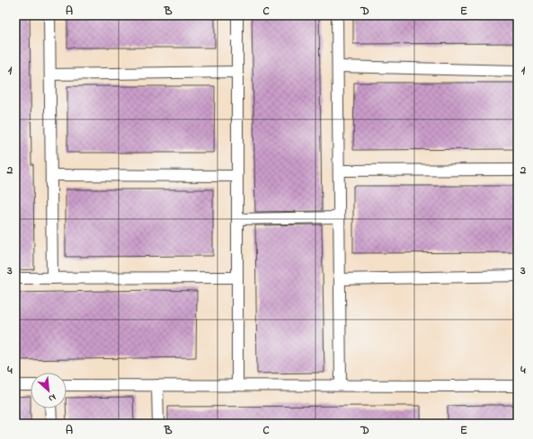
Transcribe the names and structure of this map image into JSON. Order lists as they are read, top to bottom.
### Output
{
  "north": "bottom right",
  "grid": {
    "columns": [
      "A",
      "B",
      "C",
      "D",
      "E"
    ],
    "rows": [
      "1",
      "2",
      "3",
      "4"
    ]
  }
}
